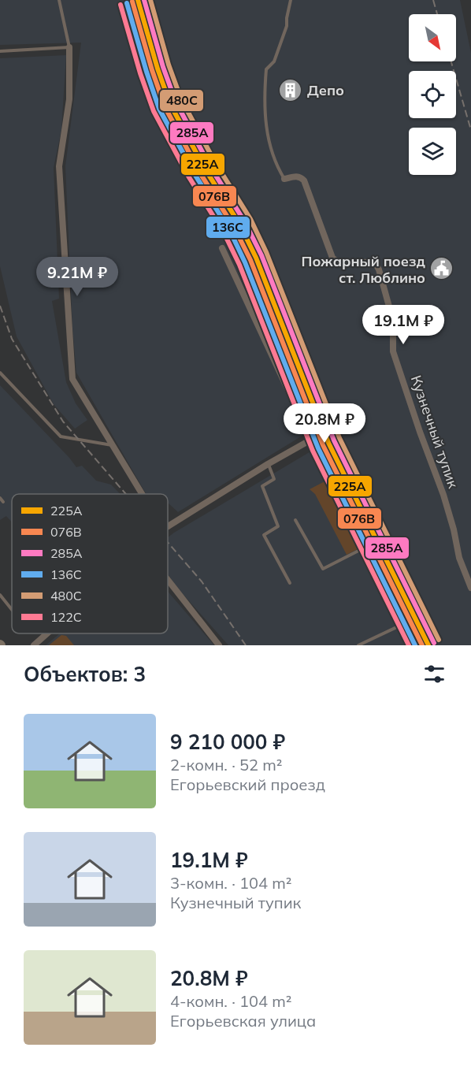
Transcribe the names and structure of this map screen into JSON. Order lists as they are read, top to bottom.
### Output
{
  "streets": {
    "street": ["Кузнечный тупик"]
  },
  "places": {
    "building": ["Депо"],
    "public building": ["Пожарный поезд ст. Люблино"]
  },
  "lines": [
    "transit line 225А",
    "transit line 285А",
    "transit line 480С",
    "transit line 076В",
    "transit line 136С",
    "transit line 122С"
  ],
  "legend": [
    "225А",
    "076В",
    "285А",
    "136С",
    "480С",
    "122С"
  ],
  "north": "bottom right",
  "page": {
    "price": ["9.21M ₽", "19.1M ₽", "20.8M ₽"],
    "heading": "Объектов: 3",
    "list": [
      {
        "name": "9 210 000 ₽",
        "note": "2-комн. · 52 m² · Егорьевский проезд"
      },
      {
        "name": "19.1M ₽",
        "note": "3-комн. · 104 m² · Кузнечный тупик"
      },
      {
        "name": "20.8M ₽",
        "note": "4-комн. · 104 m² · Егорьевская улица"
      }
    ]
  }
}
